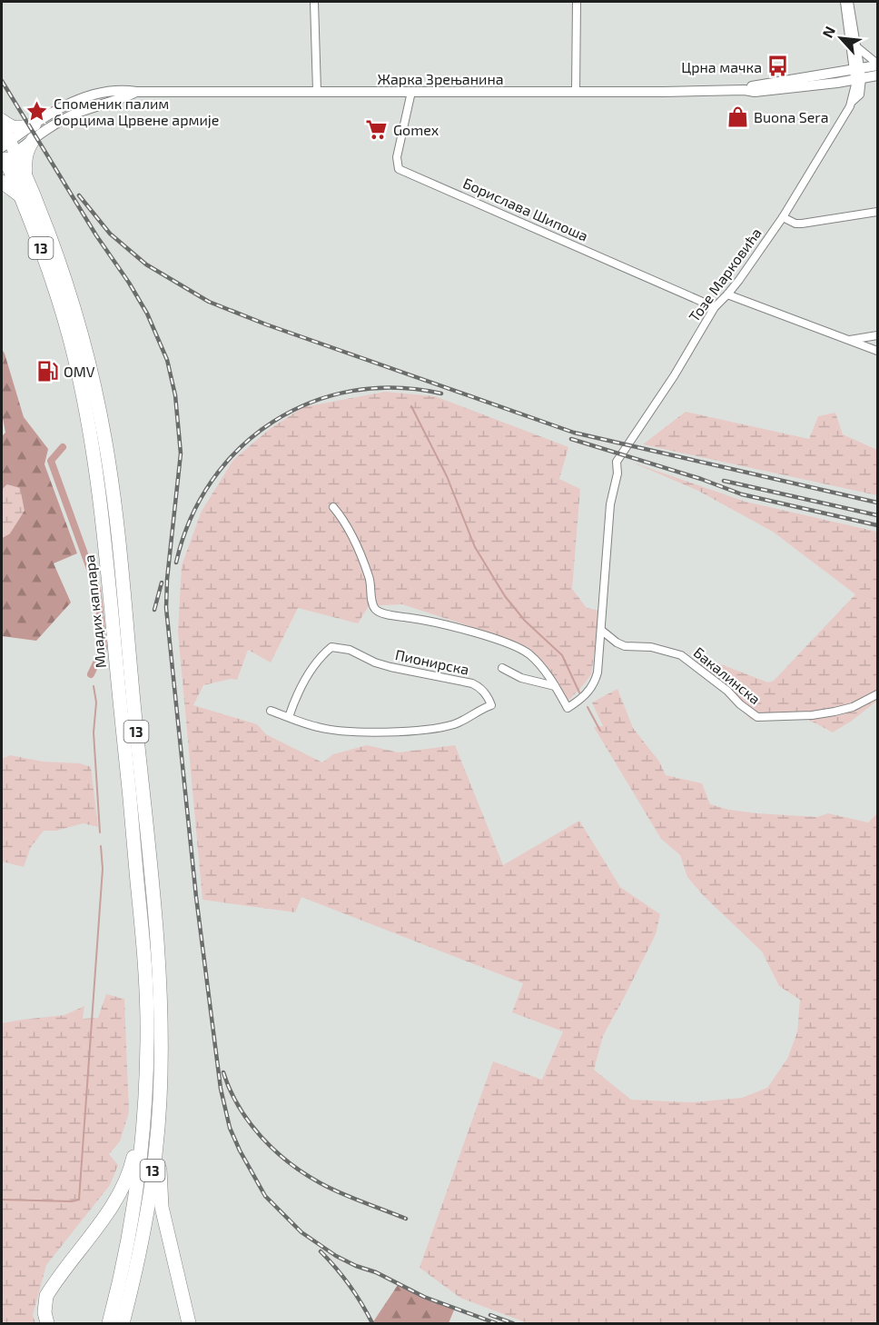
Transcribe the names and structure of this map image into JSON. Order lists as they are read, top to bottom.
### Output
{
  "streets": {
    "highway": ["13", "Младих каплара"],
    "street": [
      "Жарка Зрењанина",
      "Борислава Шипоша",
      "Тозе Марковића",
      "Пионирска",
      "Бакалинска"
    ]
  },
  "crossings": [
    ["Жарка Зрењанина", "Борислава Шипоша"],
    ["Жарка Зрењанина", "13"],
    ["Жарка Зрењанина", "Тозе Марковића"],
    ["Жарка Зрењанина", "Младих каплара"],
    ["Борислава Шипоша", "Тозе Марковића"],
    ["13", "Младих каплара"],
    ["Тозе Марковића", "Бакалинска"]
  ],
  "places": {
    "bus stop": ["Црна мачка"],
    "place": ["Споменик палим борцима Црвене армије"],
    "shop": ["Buona Sera"],
    "supermarket": ["Gomex"],
    "fuel station": ["OMV"]
  },
  "north": "top left"
}
